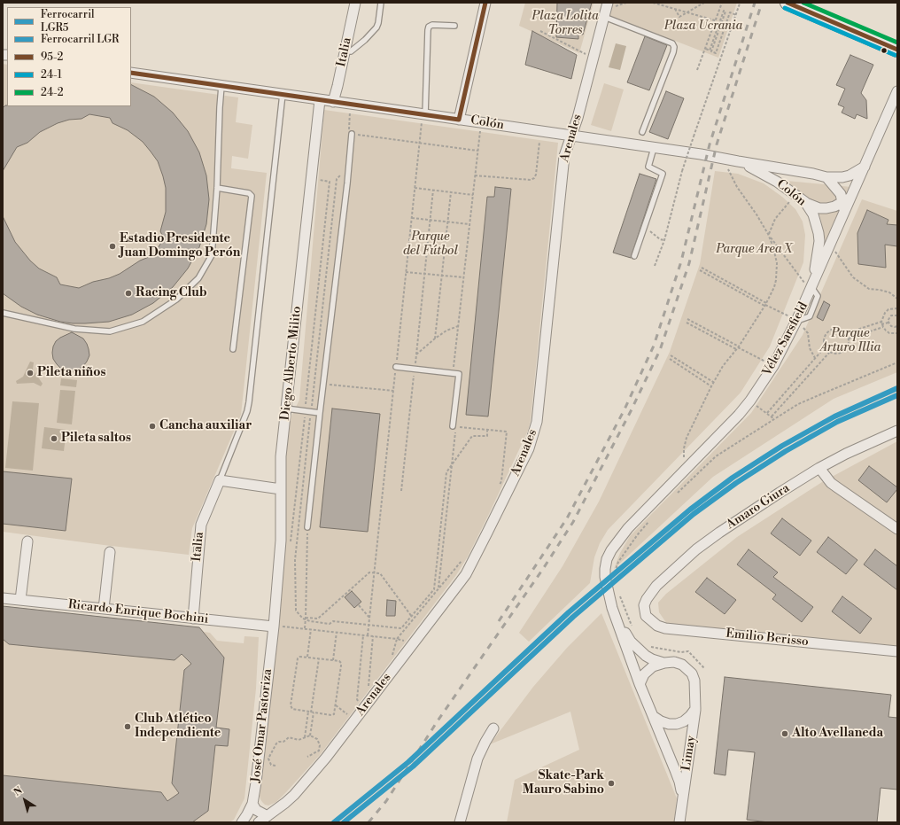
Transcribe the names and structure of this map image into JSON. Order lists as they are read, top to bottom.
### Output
{
  "streets": {
    "street": [
      "Italia",
      "Colón",
      "Arenales",
      "Vélez Sarsfield",
      "Diego Alberto Milito",
      "Amaro Giura",
      "Ricardo Enrique Bochini",
      "Emilio Berisso",
      "José Omar Pastoriza",
      "Limay"
    ]
  },
  "crossings": [
    ["Italia", "Colón"],
    ["Italia", "Ricardo Enrique Bochini"],
    ["Colón", "Arenales"],
    ["Colón", "Vélez Sarsfield"],
    ["Colón", "Diego Alberto Milito"],
    ["Vélez Sarsfield", "Limay"],
    ["Diego Alberto Milito", "Ricardo Enrique Bochini"],
    ["Diego Alberto Milito", "José Omar Pastoriza"],
    ["Amaro Giura", "Emilio Berisso"],
    ["Ricardo Enrique Bochini", "José Omar Pastoriza"]
  ],
  "parks": [
    "Plaza Lolita Torres",
    "Plaza Ucrania",
    "Parque del Fútbol",
    "Parque Area X",
    "Parque Arturo Illia"
  ],
  "places": [
    "Estadio Presidente Juan Domingo Perón",
    "Racing Club",
    "Pileta niños",
    "Cancha auxiliar",
    "Pileta saltos",
    "Club Atlético Independiente",
    "Alto Avellaneda",
    "Skate-Park Mauro Sabino"
  ],
  "lines": [
    "transit line 95-2",
    "transit line 24-2",
    "transit line 24-1",
    "rail line LGR5",
    "rail line LGR"
  ],
  "legend": [
    "Ferrocarril LGR5",
    "Ferrocarril LGR",
    "95-2",
    "24-1",
    "24-2"
  ],
  "north": "top left"
}
